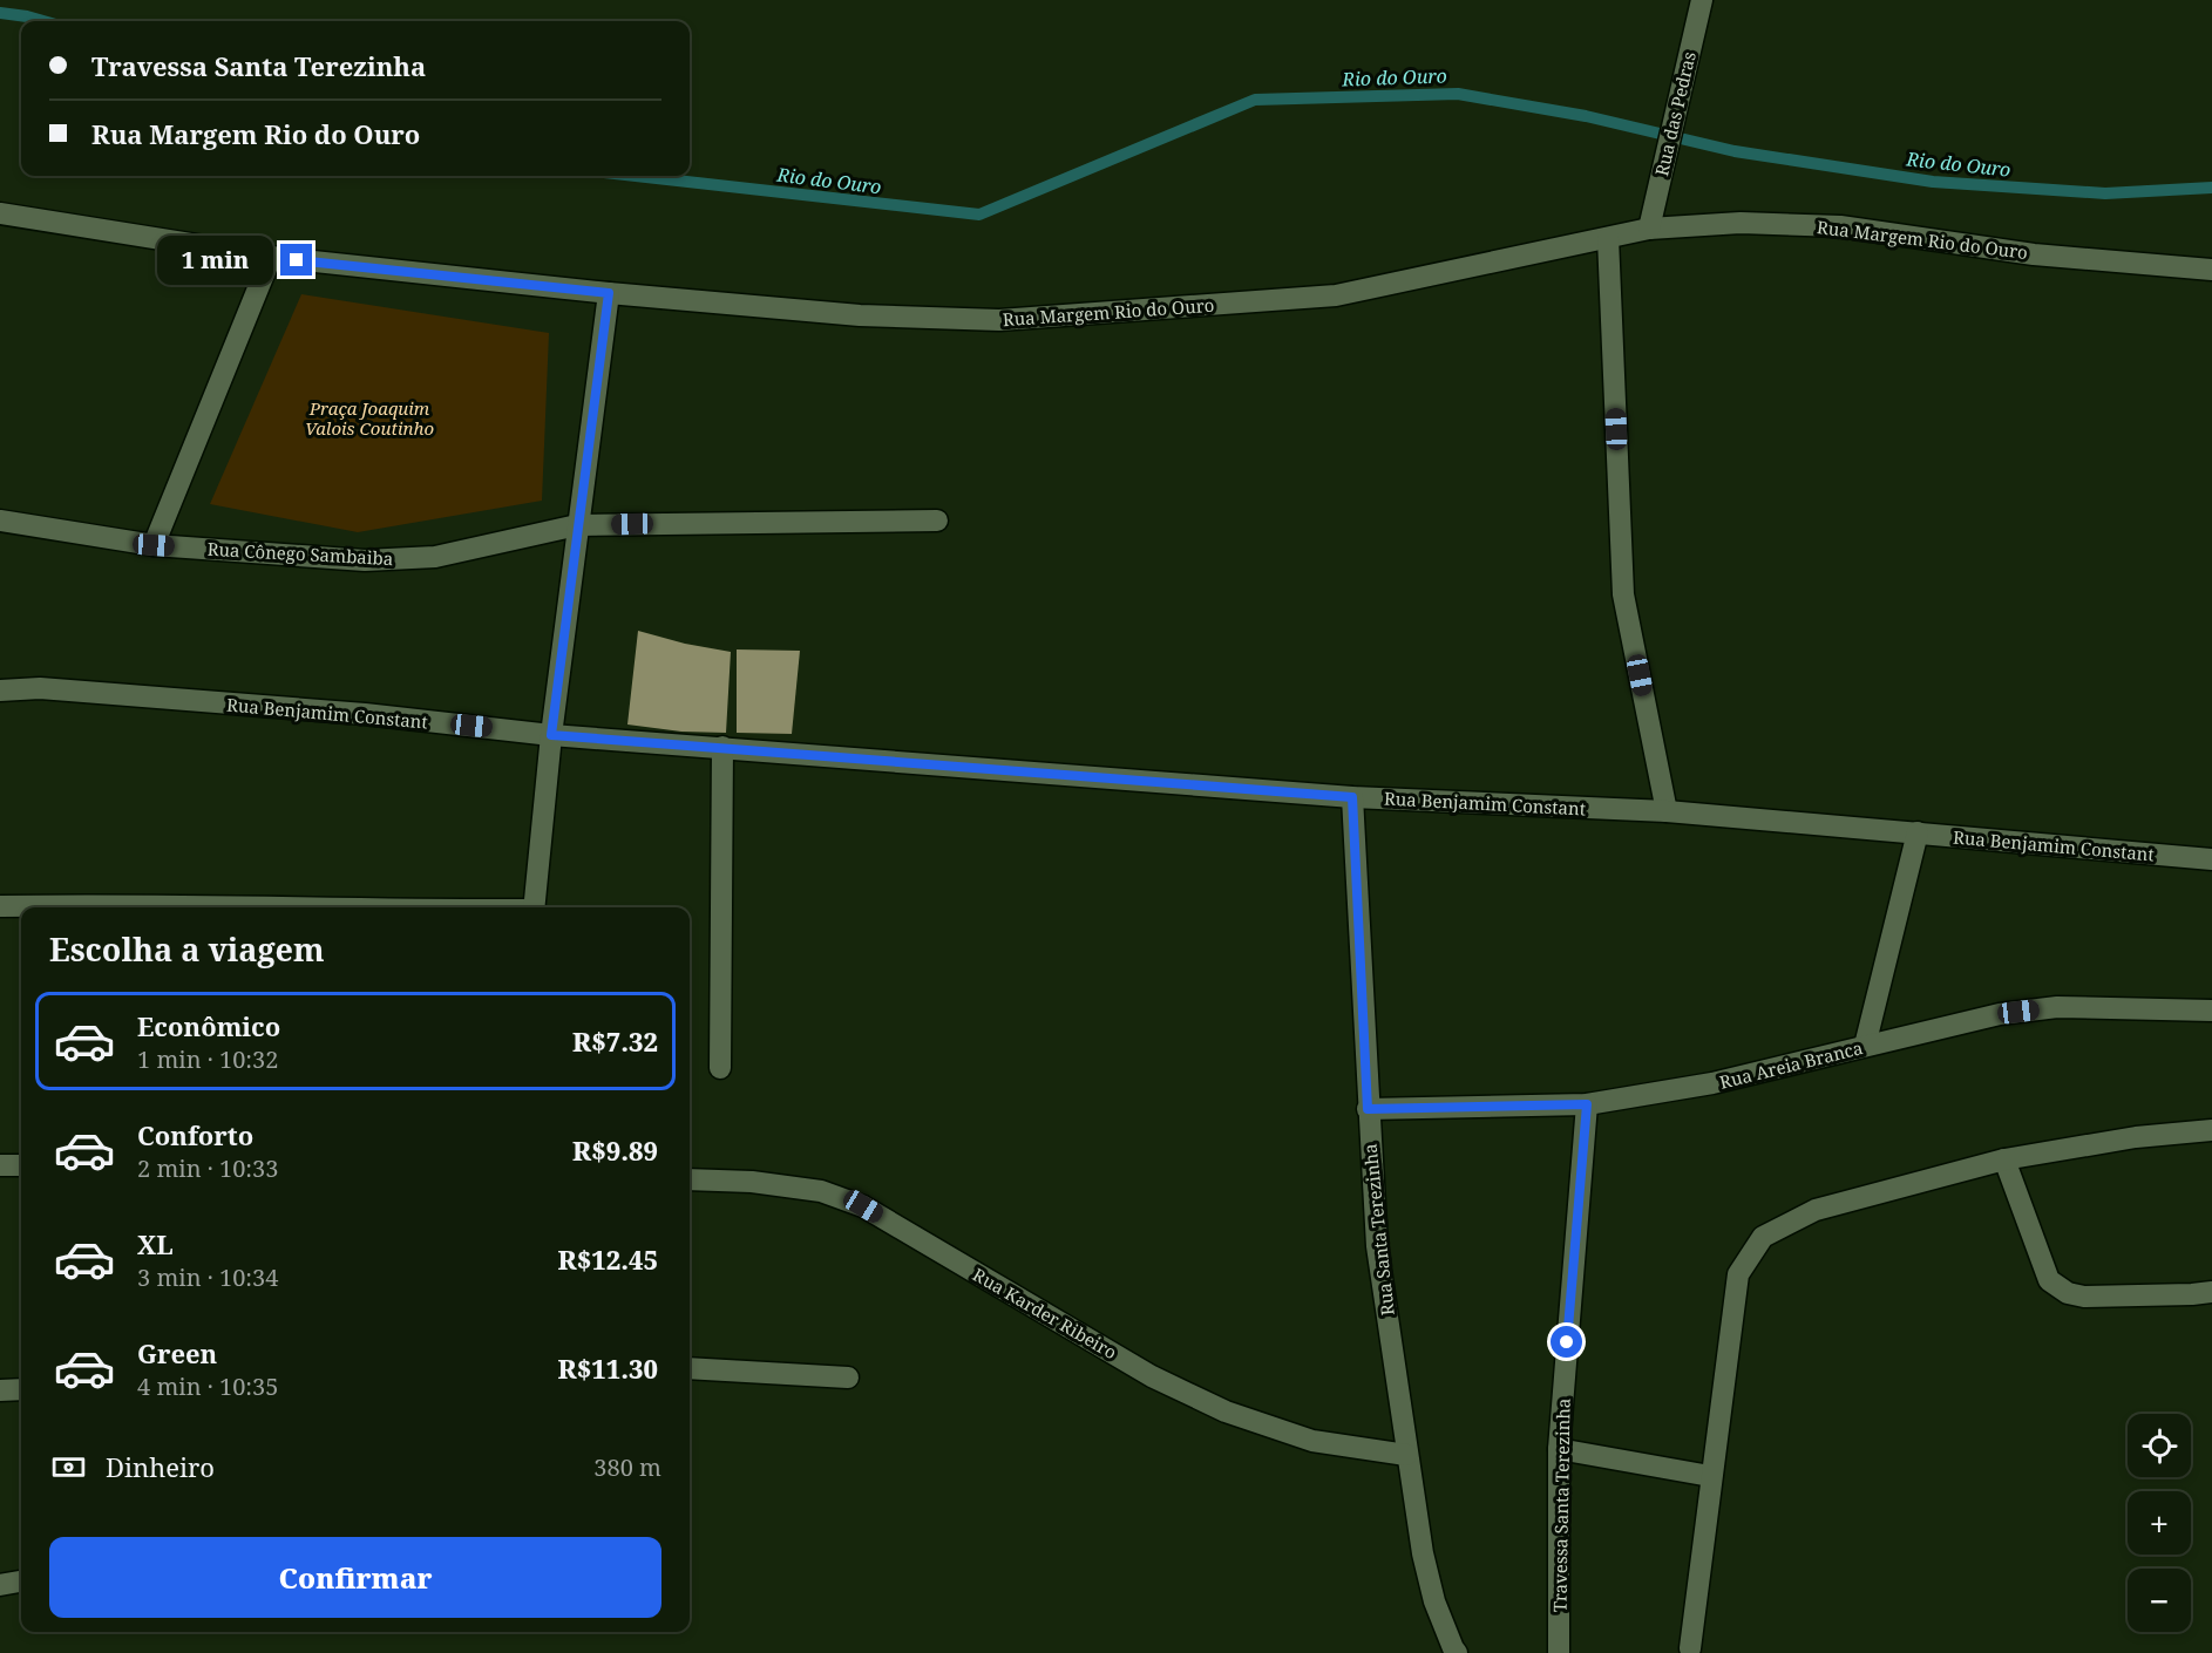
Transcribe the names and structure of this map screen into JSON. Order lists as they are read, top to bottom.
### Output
{
  "streets": {
    "street": [
      "Rua das Pedras",
      "Rua Margem Rio do Ouro",
      "Rua Cônego Sambaiba",
      "Rua Benjamim Constant",
      "Rua Areia Branca",
      "Rua Santa Terezinha",
      "Rua Karder Ribeiro",
      "Travessa Santa Terezinha"
    ]
  },
  "crossings": [
    ["Rua das Pedras", "Rua Margem Rio do Ouro"],
    ["Rua Benjamim Constant", "Rua Santa Terezinha"],
    ["Rua Areia Branca", "Rua Santa Terezinha"],
    ["Rua Areia Branca", "Travessa Santa Terezinha"],
    ["Rua Santa Terezinha", "Rua Karder Ribeiro"]
  ],
  "water": ["Rio do Ouro"],
  "parks": ["Praça Joaquim Valois Coutinho"],
  "page": {
    "banner": ["Travessa Santa Terezinha", "Rua Margem Rio do Ouro"],
    "bubble": "1 min",
    "heading": "Escolha a viagem",
    "list": [
      {
        "name": "Econômico",
        "note": "1 min · 10:32",
        "value": "R$7.32"
      },
      {
        "name": "Conforto",
        "note": "2 min · 10:33",
        "value": "R$9.89"
      },
      {
        "name": "XL",
        "note": "3 min · 10:34",
        "value": "R$12.45"
      },
      {
        "name": "Green",
        "note": "4 min · 10:35",
        "value": "R$11.30"
      }
    ],
    "map_buttons": ["+", "−"],
    "pay": ["Dinheiro", "380 m"],
    "buttons": "Confirmar"
  }
}
